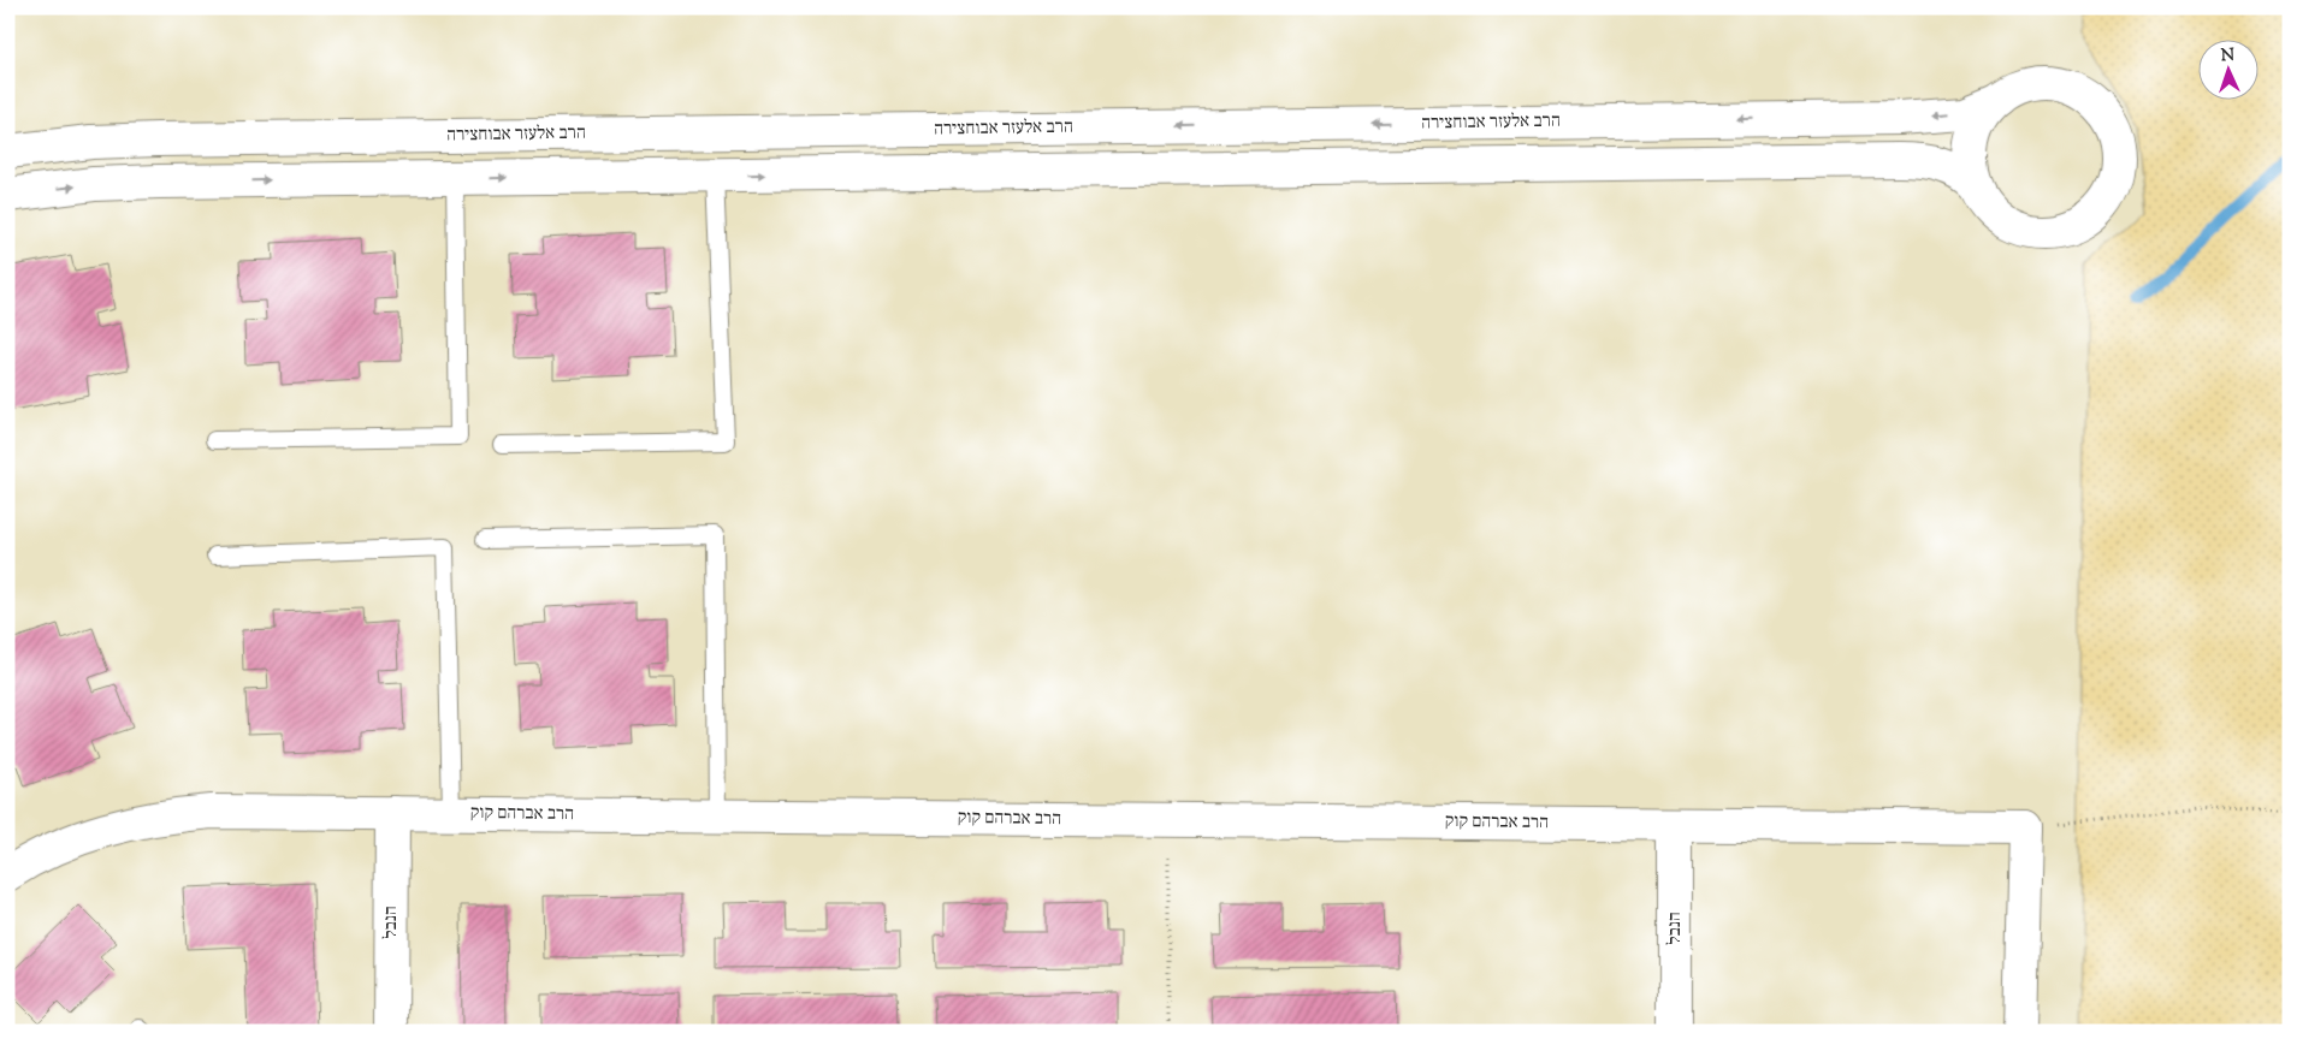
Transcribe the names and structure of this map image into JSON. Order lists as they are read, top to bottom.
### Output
{
  "streets": {
    "street": ["הרב אלעזר אבוחצירה", "הרב אברהם קוק", "הנבל"]
  },
  "crossings": [
    ["הרב אברהם קוק", "הנבל"]
  ],
  "north": "top"
}
